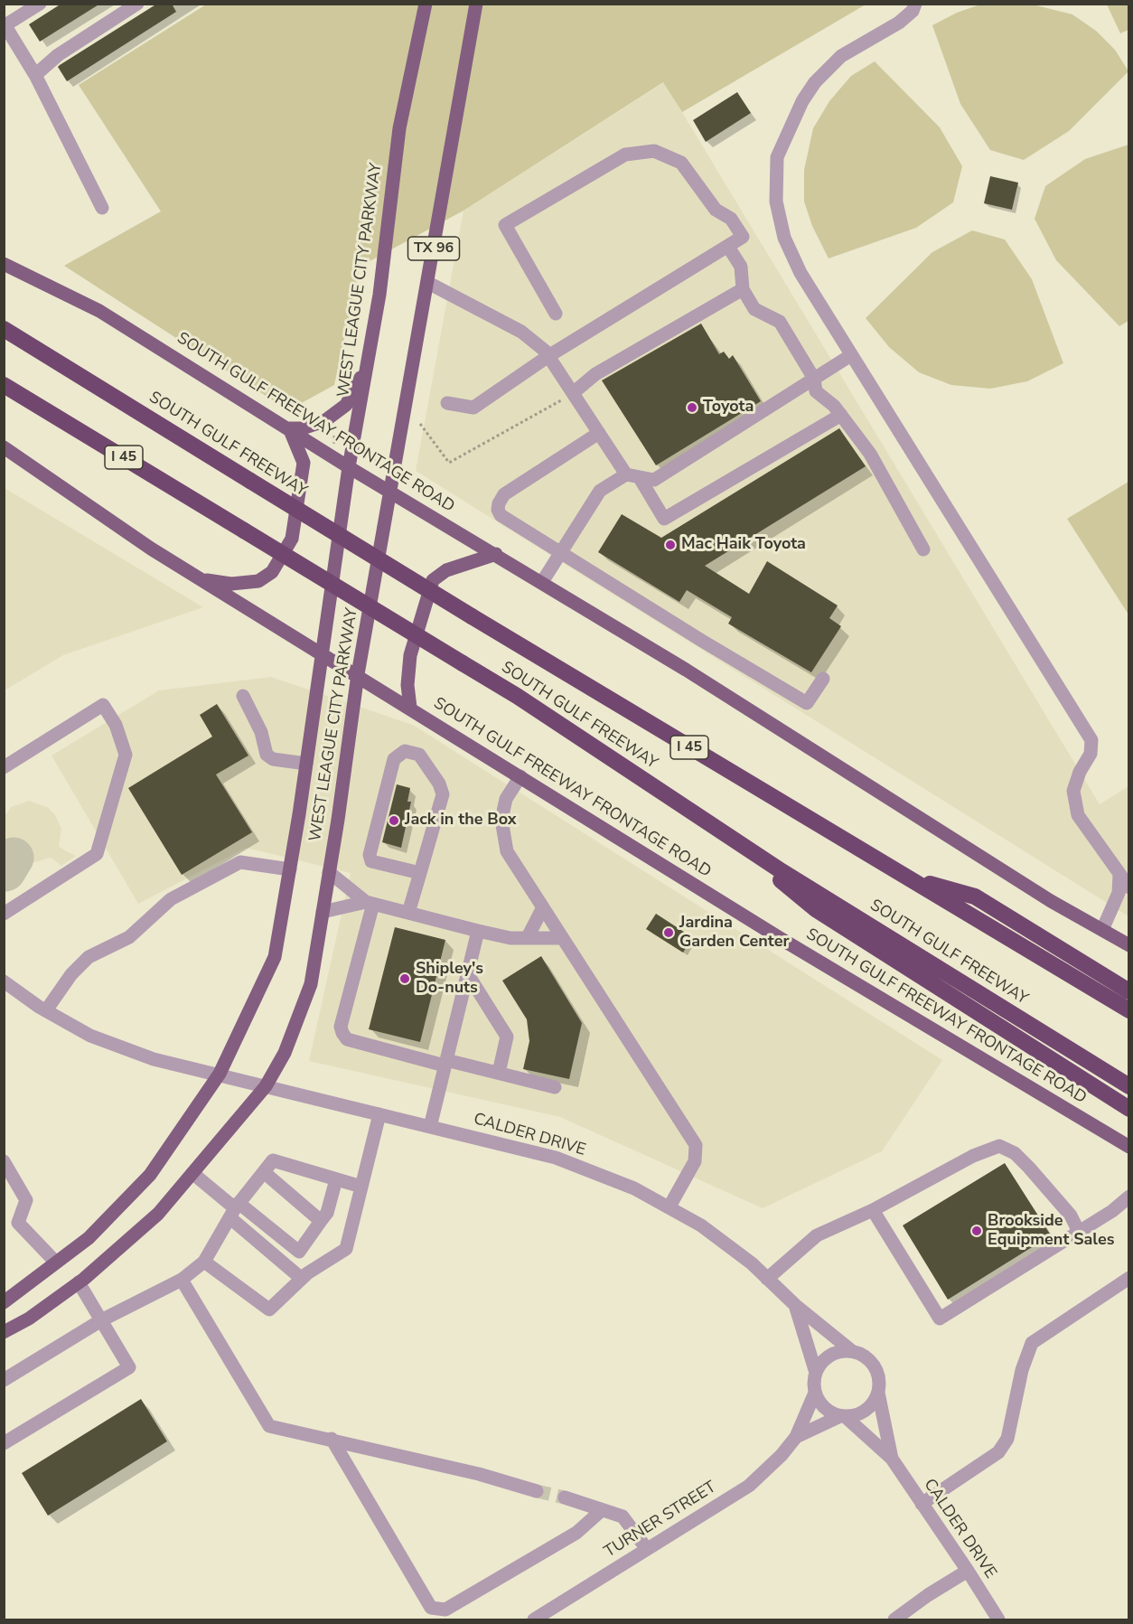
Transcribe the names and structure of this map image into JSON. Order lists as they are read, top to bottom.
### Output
{
  "streets": {
    "highway": ["SOUTH GULF FREEWAY", "I 45"],
    "main road": ["TX 96", "WEST LEAGUE CITY PARKWAY", "SOUTH GULF FREEWAY FRONTAGE ROAD"],
    "street": ["CALDER DRIVE", "TURNER STREET"]
  },
  "crossings": [
    ["WEST LEAGUE CITY PARKWAY", "SOUTH GULF FREEWAY FRONTAGE ROAD"],
    ["WEST LEAGUE CITY PARKWAY", "CALDER DRIVE"],
    ["CALDER DRIVE", "TURNER STREET"]
  ],
  "places": [
    "Toyota",
    "Mac Haik Toyota",
    "Jack in the Box",
    "Jardina Garden Center",
    "Shipley's Do-nuts",
    "Brookside Equipment Sales"
  ]
}
